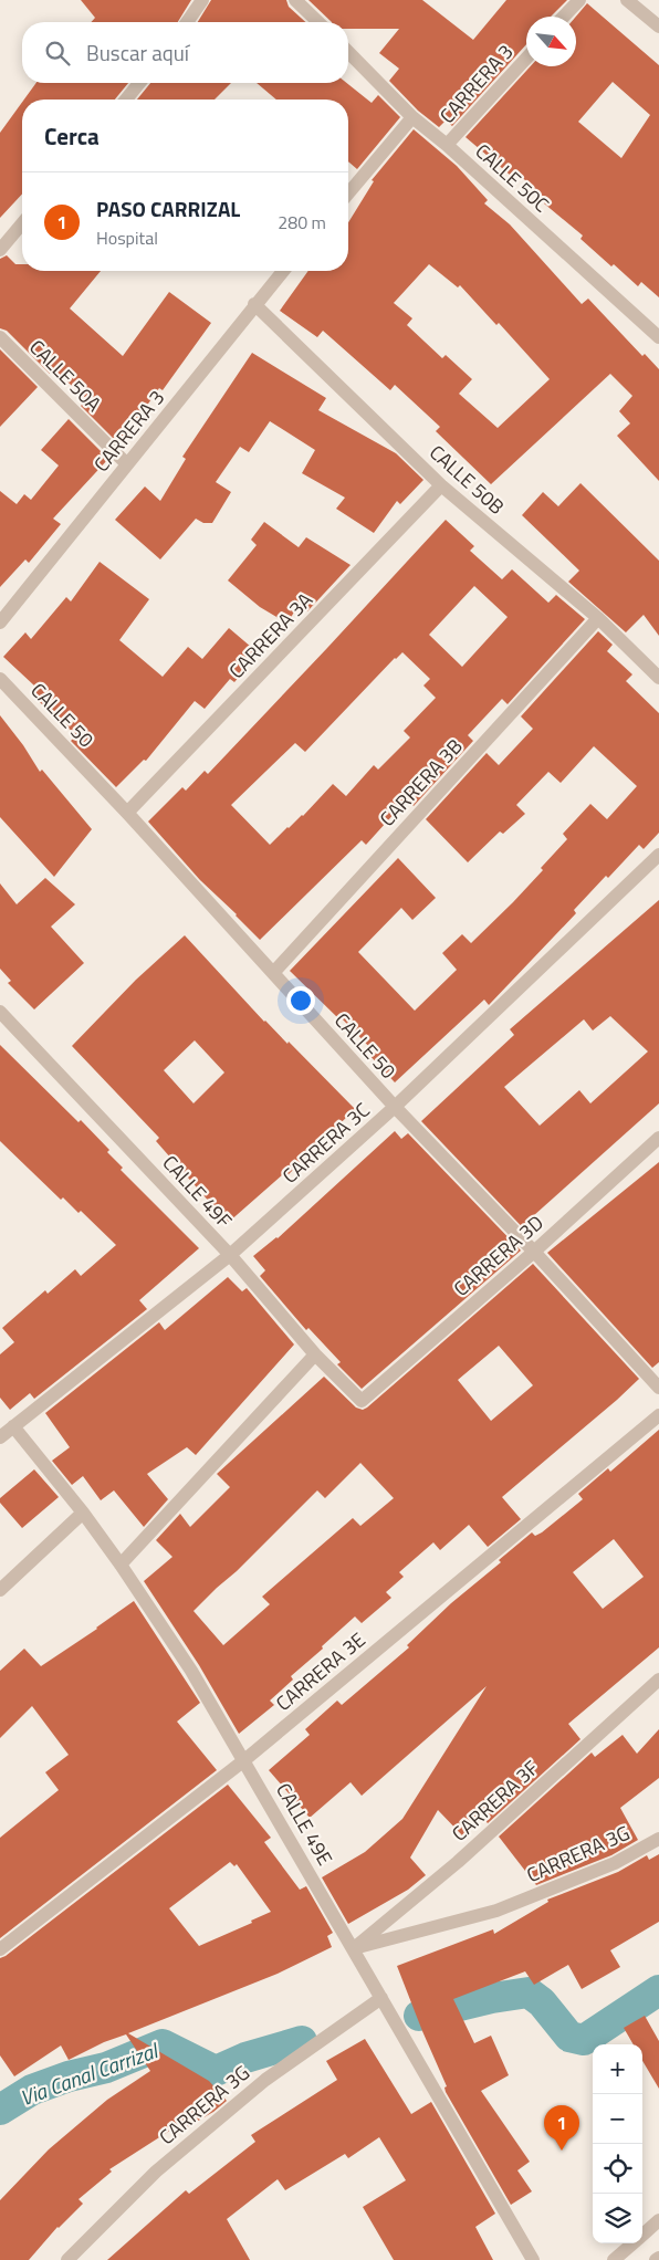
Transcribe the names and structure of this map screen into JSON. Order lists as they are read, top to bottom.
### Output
{
  "streets": {
    "street": [
      "CARRERA 3",
      "CALLE 50C",
      "CALLE 50A",
      "CALLE 50B",
      "CARRERA 3A",
      "CALLE 50",
      "CARRERA 3B",
      "CARRERA 3C",
      "CALLE 49F",
      "CARRERA 3D",
      "CARRERA 3E",
      "CARRERA 3F",
      "CALLE 49E",
      "CARRERA 3G"
    ]
  },
  "crossings": [
    ["CARRERA 3", "CALLE 50C"],
    ["CARRERA 3", "CALLE 50A"],
    ["CARRERA 3", "CALLE 50B"],
    ["CALLE 50B", "CARRERA 3A"],
    ["CALLE 50B", "CARRERA 3B"],
    ["CARRERA 3A", "CALLE 50"],
    ["CALLE 50", "CARRERA 3B"],
    ["CALLE 50", "CARRERA 3C"],
    ["CALLE 50", "CARRERA 3D"],
    ["CARRERA 3C", "CALLE 49F"],
    ["CARRERA 3C", "CALLE 49E"],
    ["CALLE 49F", "CARRERA 3D"],
    ["CARRERA 3E", "CALLE 49E"],
    ["CARRERA 3F", "CALLE 49E"],
    ["CARRERA 3F", "CARRERA 3G"],
    ["CALLE 49E", "CARRERA 3G"]
  ],
  "water": ["Via Canal Carrizal"],
  "north": "bottom right",
  "page": {
    "search": "Buscar aquí",
    "heading": "Cerca",
    "list": [
      {
        "mark": "1",
        "name": "PASO CARRIZAL",
        "note": "Hospital",
        "value": "280 m"
      }
    ],
    "map_buttons": ["+", "−"],
    "pins": "1"
  }
}
